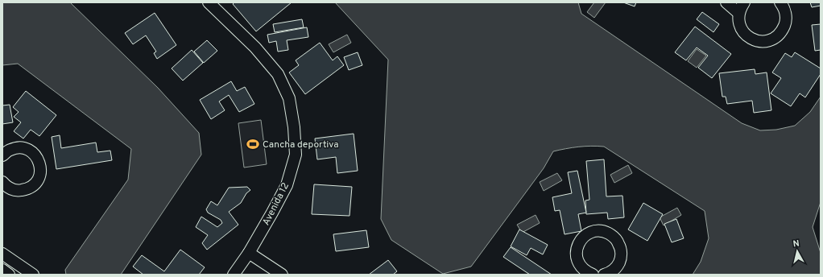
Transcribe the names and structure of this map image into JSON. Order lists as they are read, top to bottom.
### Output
{
  "streets": {
    "street": ["Avenida 12"]
  },
  "places": {
    "sports": ["Cancha deportiva"]
  },
  "north": "top"
}
